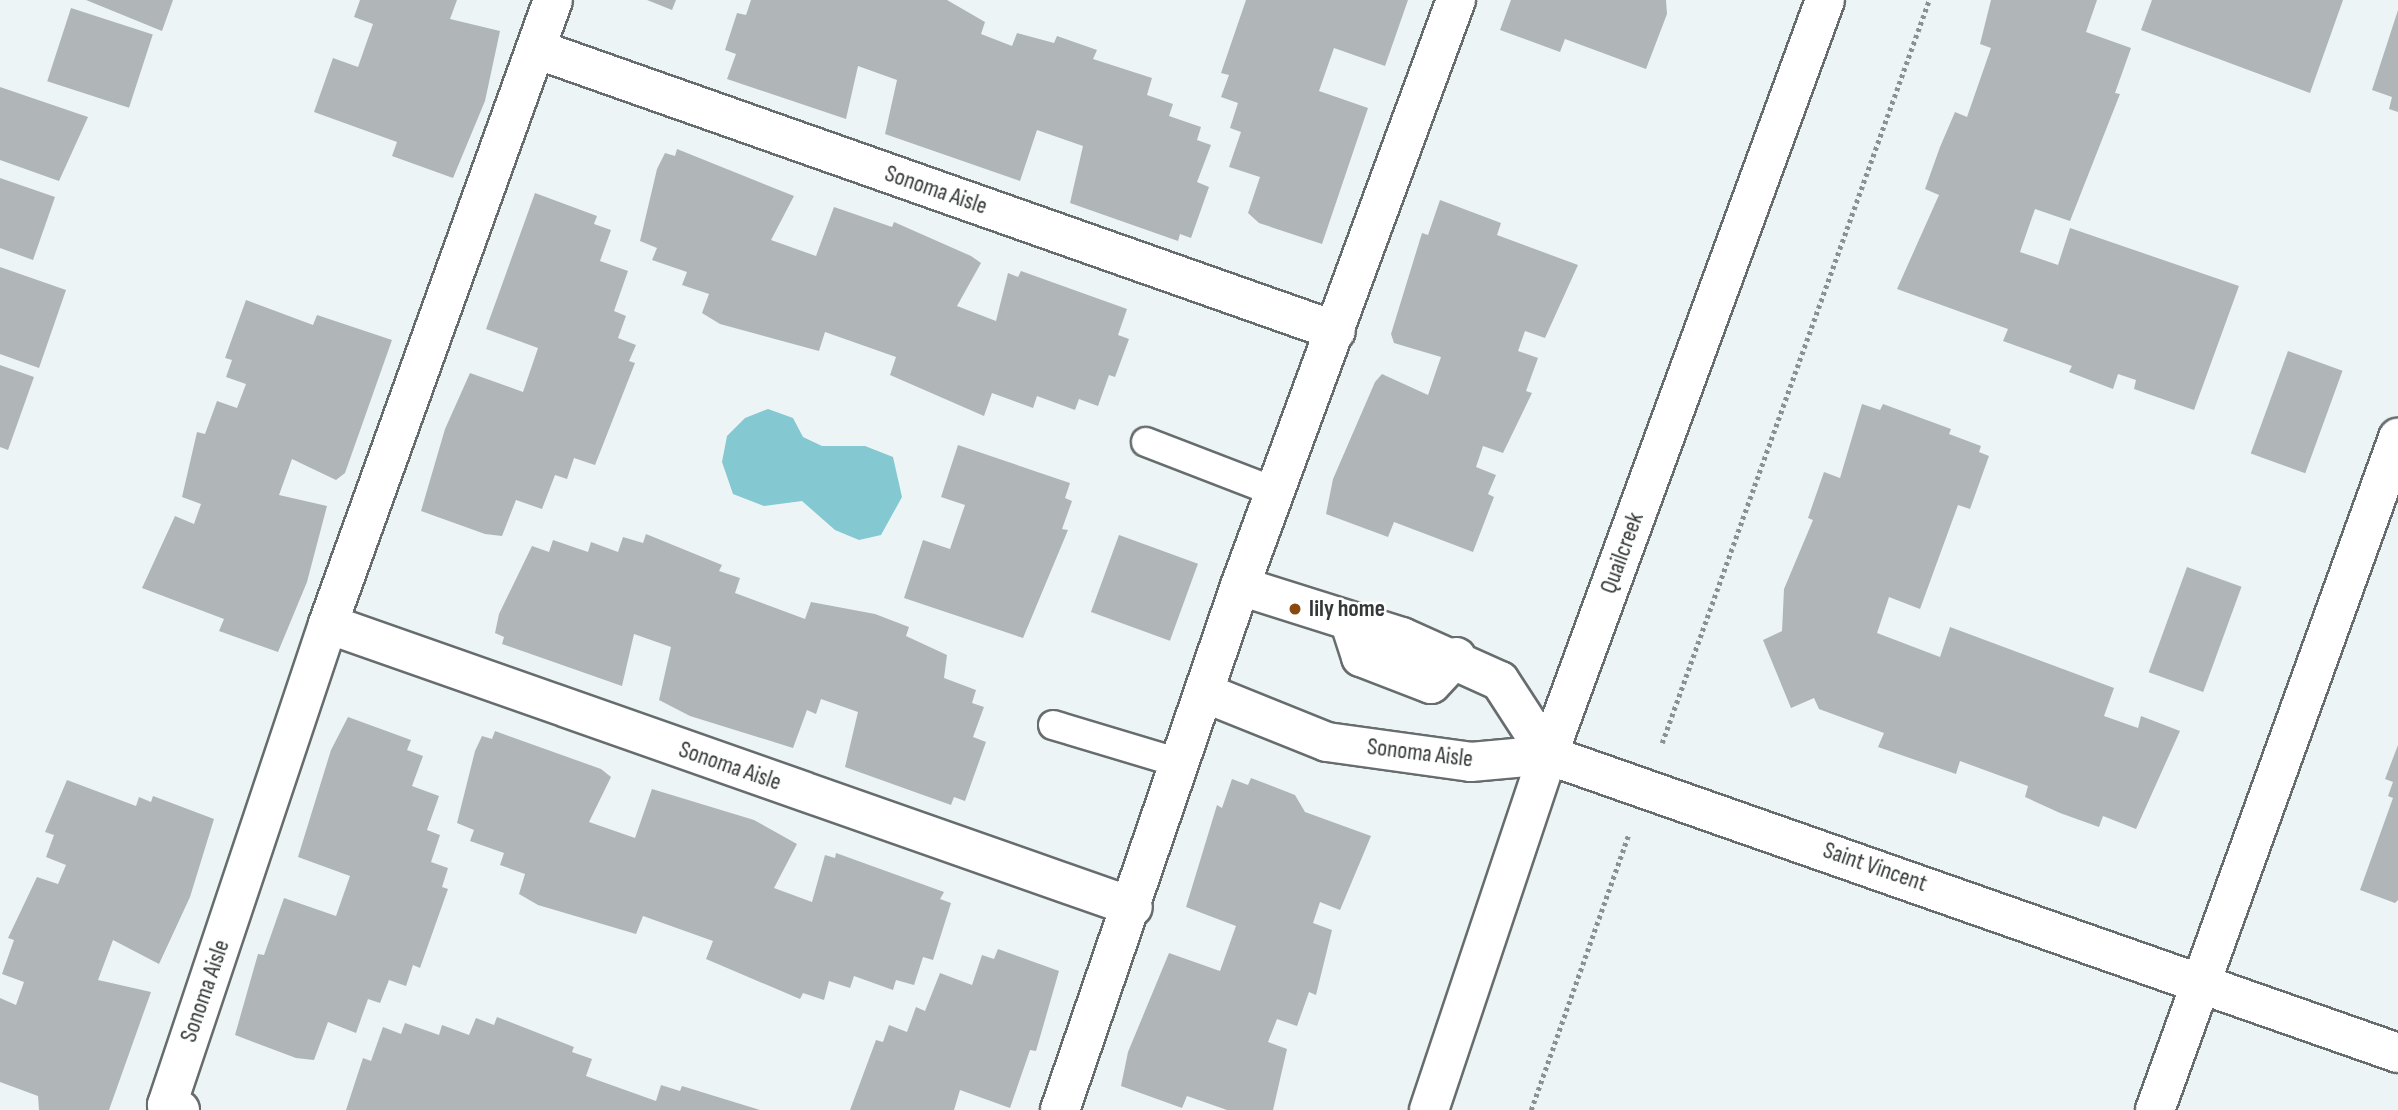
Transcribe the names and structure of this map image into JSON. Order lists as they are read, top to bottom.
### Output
{
  "streets": {
    "street": ["Sonoma Aisle", "Quailcreek", "Saint Vincent"]
  },
  "crossings": [
    ["Sonoma Aisle", "Quailcreek"],
    ["Sonoma Aisle", "Saint Vincent"],
    ["Quailcreek", "Saint Vincent"]
  ],
  "places": ["lily home"]
}
